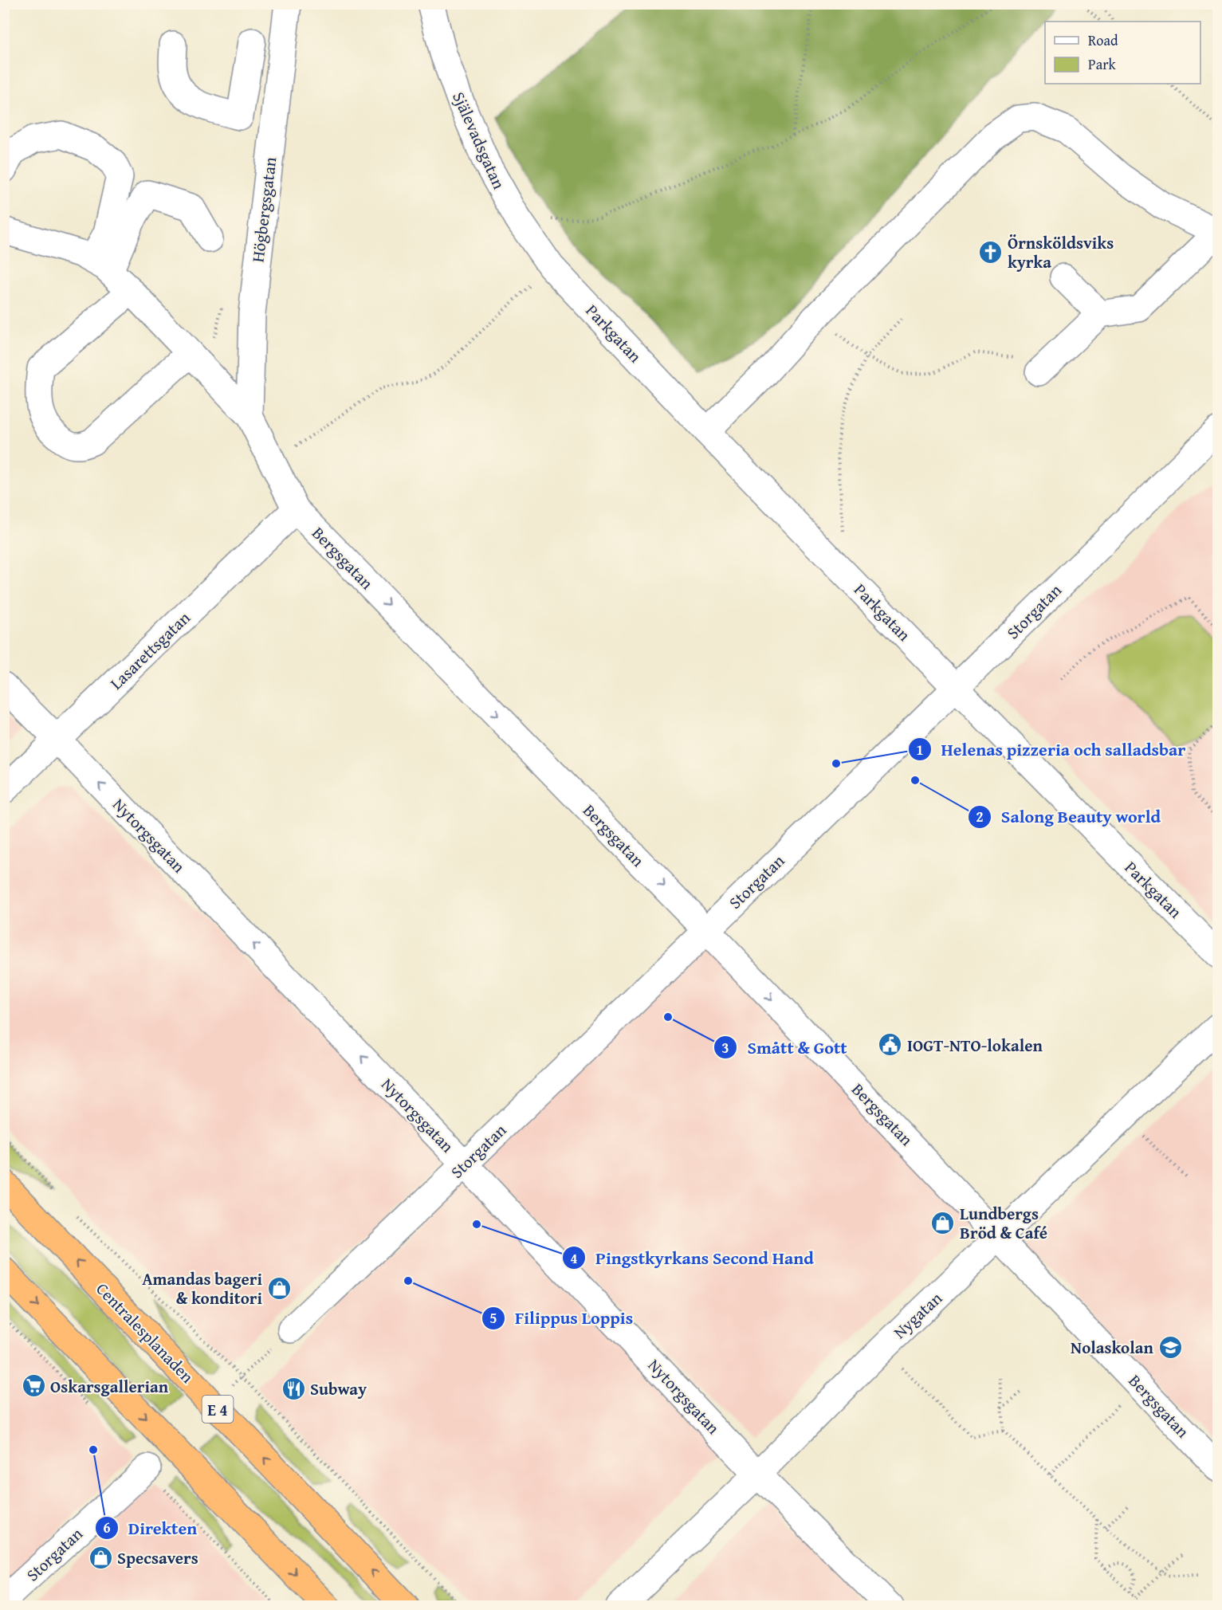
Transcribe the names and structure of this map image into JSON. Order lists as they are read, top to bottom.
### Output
{
  "streets": {
    "highway": ["Centralesplanaden", "E 4"],
    "street": [
      "Själevadsgatan",
      "Högbergsgatan",
      "Parkgatan",
      "Bergsgatan",
      "Storgatan",
      "Lasarettsgatan",
      "Nytorgsgatan",
      "Nygatan"
    ]
  },
  "crossings": [
    ["Själevadsgatan", "Parkgatan"],
    ["Högbergsgatan", "Bergsgatan"],
    ["Parkgatan", "Storgatan"],
    ["Bergsgatan", "Storgatan"],
    ["Bergsgatan", "Lasarettsgatan"],
    ["Bergsgatan", "Nygatan"],
    ["Storgatan", "Nytorgsgatan"],
    ["Lasarettsgatan", "Nytorgsgatan"],
    ["Nytorgsgatan", "Nygatan"]
  ],
  "one_way": ["Bergsgatan", "Nytorgsgatan"],
  "places": {
    "church": ["Örnsköldsviks kyrka"],
    "other": [
      "Helenas pizzeria och salladsbar",
      "Salong Beauty world",
      "Smått & Gott",
      "Pingstkyrkans Second Hand",
      "Filippus Loppis",
      "Direkten"
    ],
    "public building": ["IOGT-NTO-lokalen"],
    "shop": ["Lundbergs Bröd & Café", "Amandas bageri & konditori", "Specsavers"],
    "school or university": ["Nolaskolan"],
    "supermarket": ["Oskarsgallerian"],
    "restaurant": ["Subway"]
  },
  "legend": ["Road", "Park"]
}
